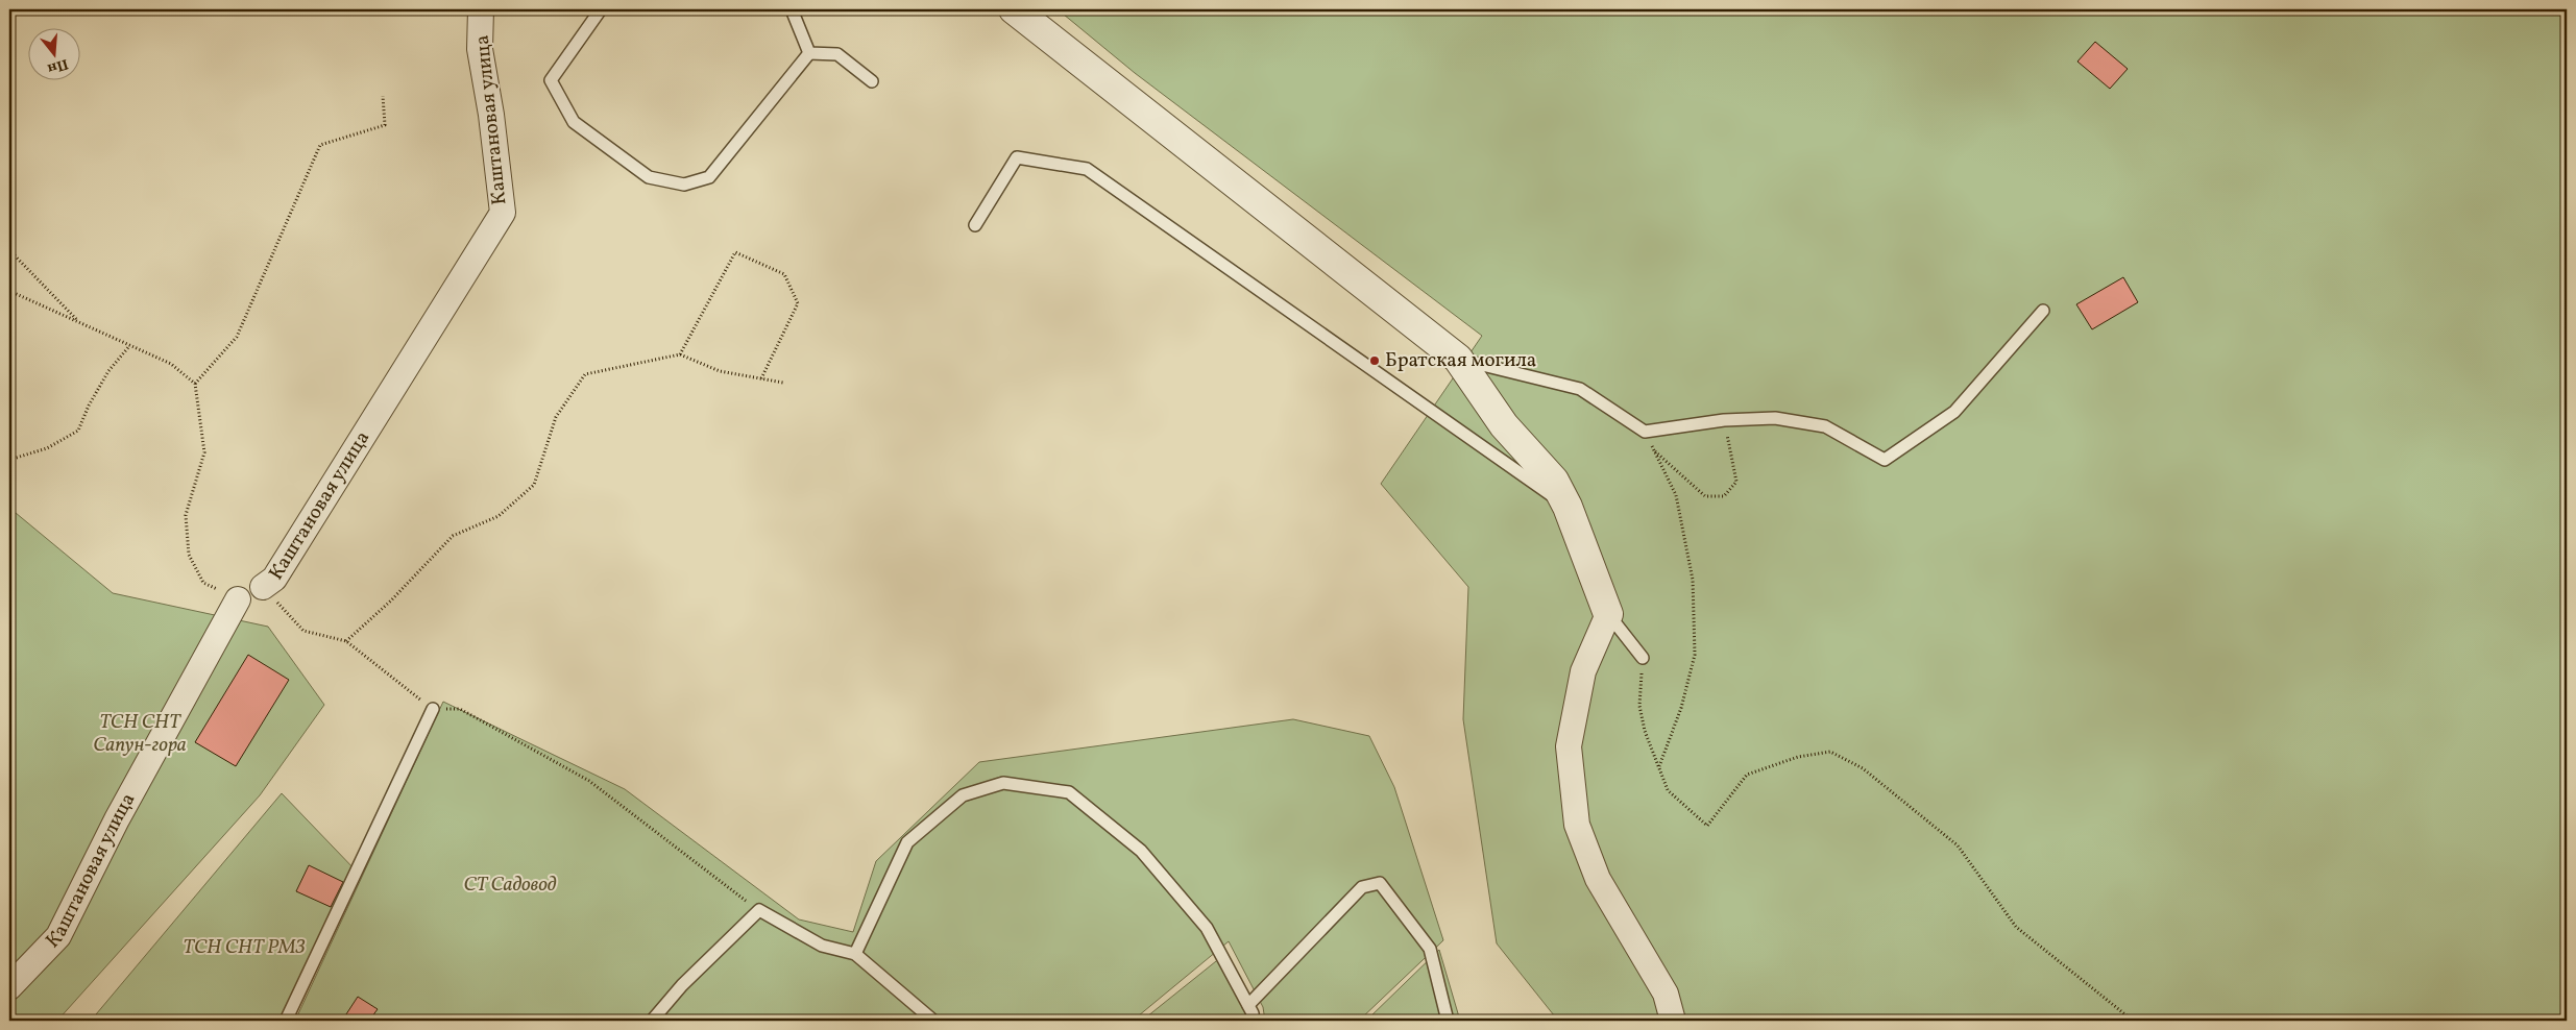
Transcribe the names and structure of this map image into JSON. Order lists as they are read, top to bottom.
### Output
{
  "streets": {
    "street": ["Каштановая улица"]
  },
  "parks": ["ТСН СНТ Сапун-гора", "СТ Садовод", "ТСН СНТ РМЗ"],
  "places": ["Братская могила"],
  "north": "bottom"
}
